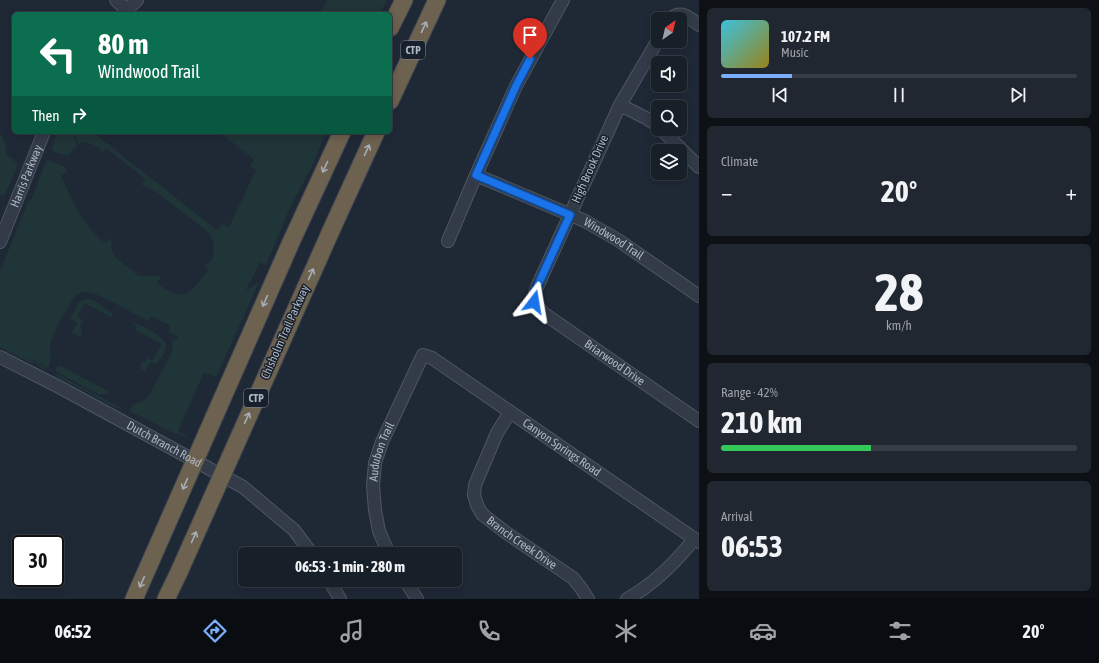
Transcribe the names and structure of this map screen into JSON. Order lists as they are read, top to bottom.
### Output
{
  "streets": {
    "highway": ["CTP", "Chisholm Trail Parkway"],
    "street": [
      "High Brook Drive",
      "Harris Parkway",
      "Windwood Trail",
      "Briarwood Drive",
      "Dutch Branch Road",
      "Canyon Springs Road",
      "Audubon Trail",
      "Branch Creek Drive"
    ]
  },
  "crossings": [
    ["High Brook Drive", "Windwood Trail"],
    ["High Brook Drive", "Briarwood Drive"],
    ["Canyon Springs Road", "Audubon Trail"],
    ["Canyon Springs Road", "Branch Creek Drive"]
  ],
  "north": "top right",
  "page": {
    "turn": ["80 m", "Windwood Trail"],
    "song": ["107.2 FM", "Music"],
    "then": "Then",
    "tile": [
      "Climate",
      ["28", "km/h"],
      ["Range · 42%", "210 km"],
      ["Arrival", "06:53"]
    ],
    "heat": ["−", "20°", "+"],
    "limit": "30",
    "trip": "06:53 · 1 min · 280 m",
    "tabs": ["06:52", "20°"]
  }
}
